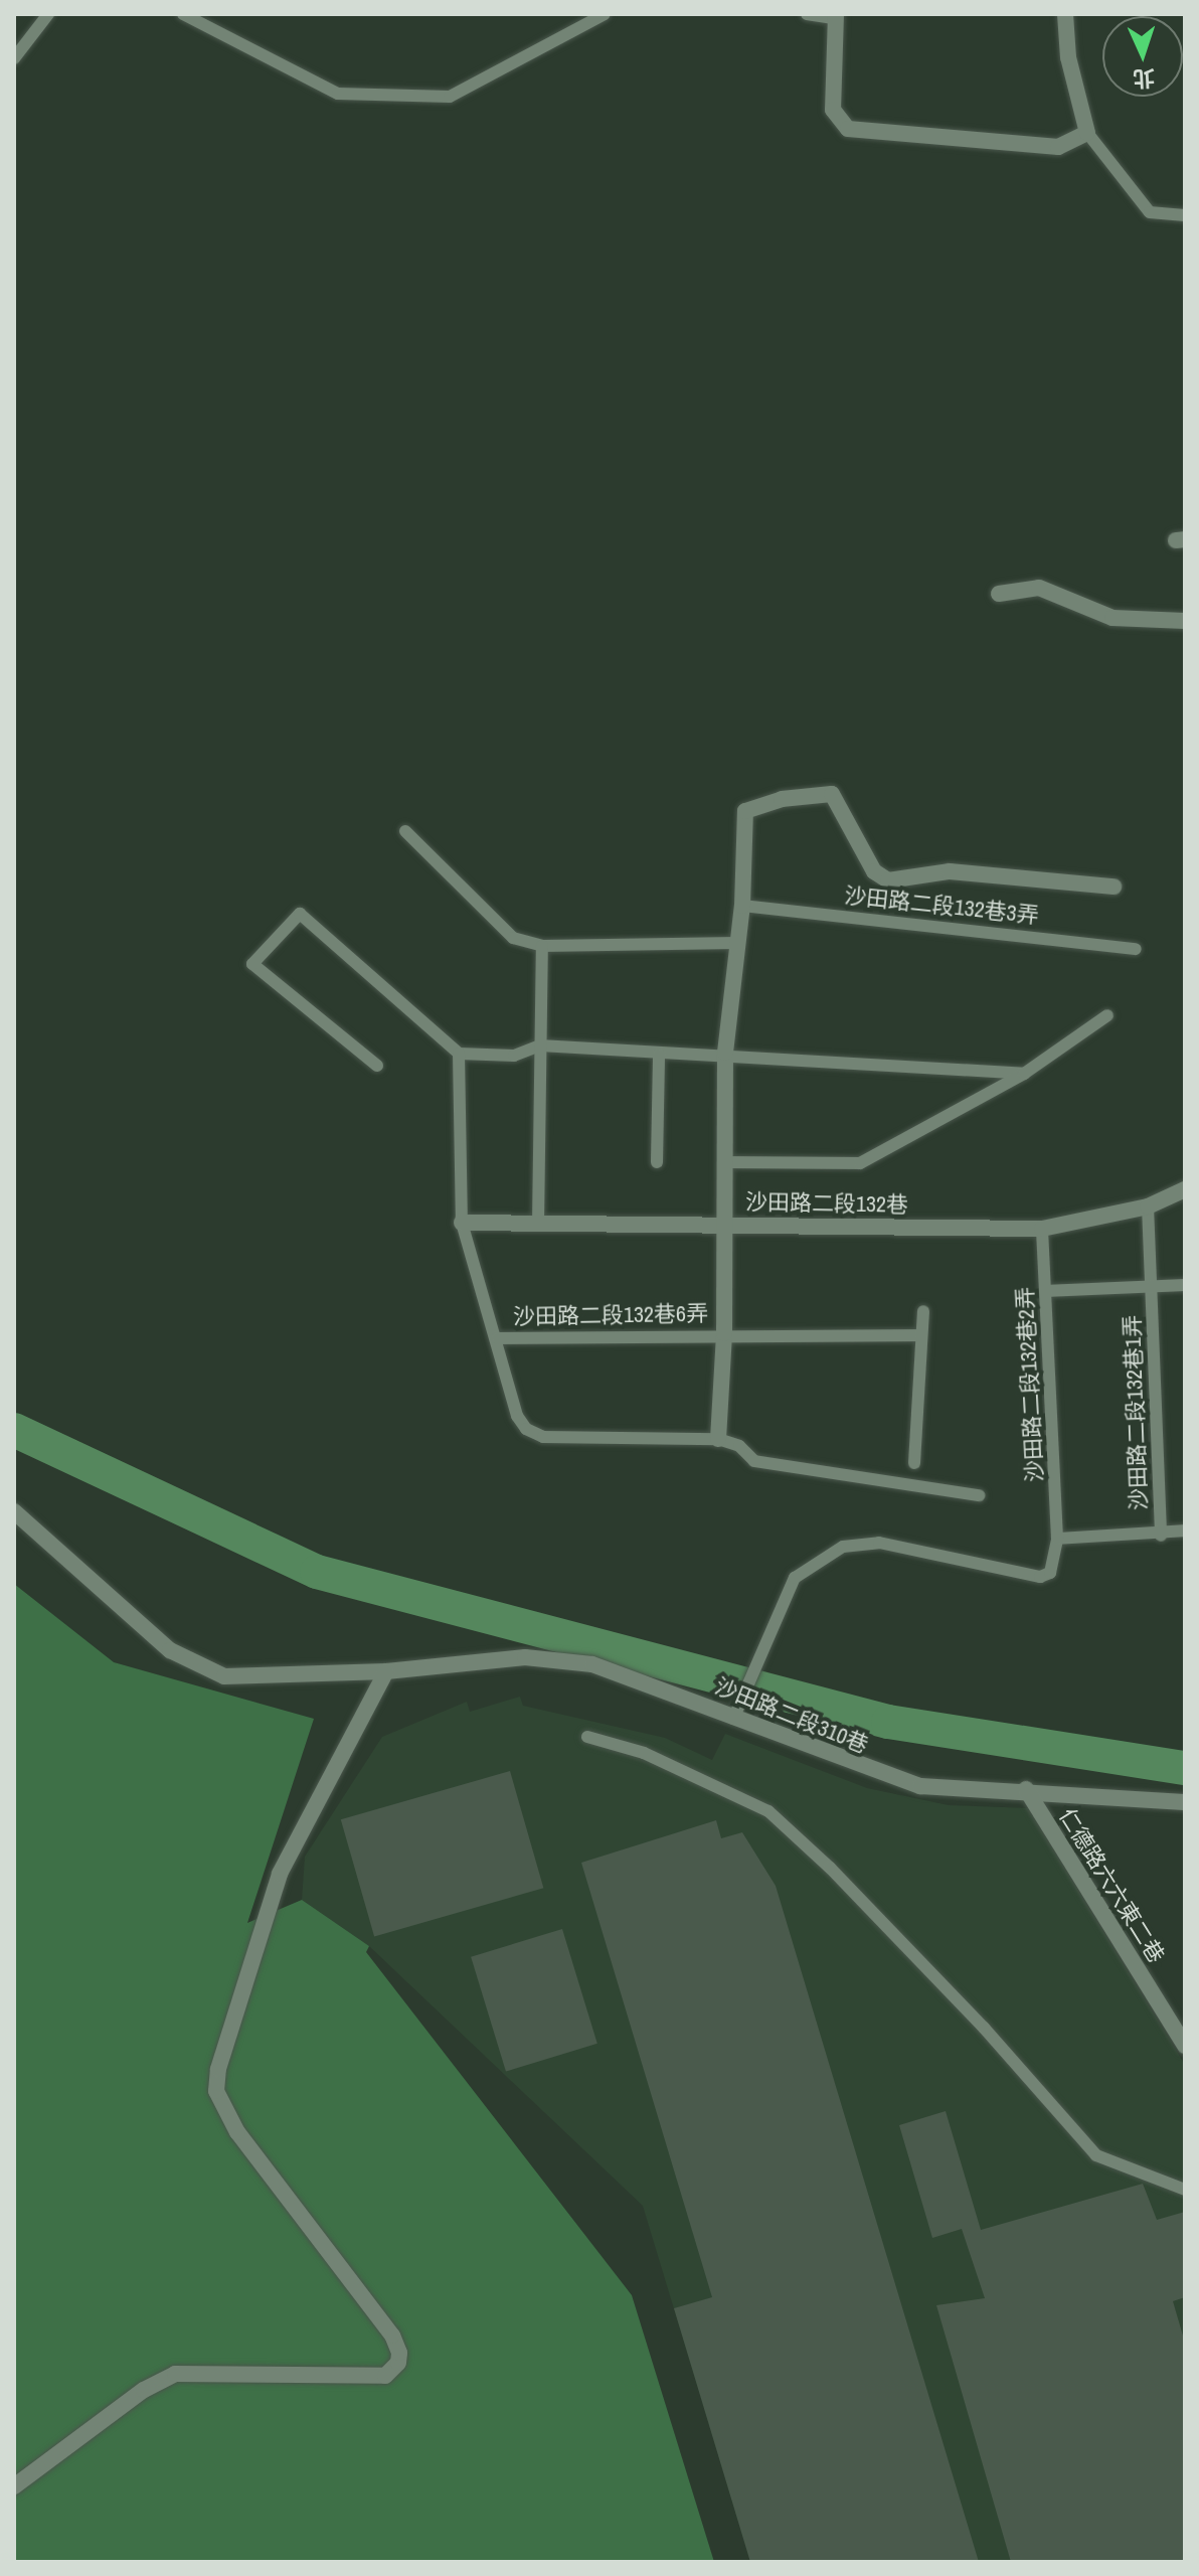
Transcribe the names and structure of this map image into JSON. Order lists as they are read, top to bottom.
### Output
{
  "streets": {
    "street": ["沙田路二段132巷", "沙田路二段310巷", "仁德路六六東二巷"],
    "lane": [
      "沙田路二段132巷3弄",
      "沙田路二段132巷6弄",
      "沙田路二段132巷2弄",
      "沙田路二段132巷1弄"
    ]
  },
  "crossings": [
    ["沙田路二段132巷", "沙田路二段132巷6弄"],
    ["沙田路二段132巷", "沙田路二段132巷2弄"],
    ["沙田路二段132巷", "沙田路二段132巷1弄"],
    ["沙田路二段132巷2弄", "沙田路二段132巷1弄"],
    ["沙田路二段310巷", "仁德路六六東二巷"]
  ],
  "north": "bottom"
}
